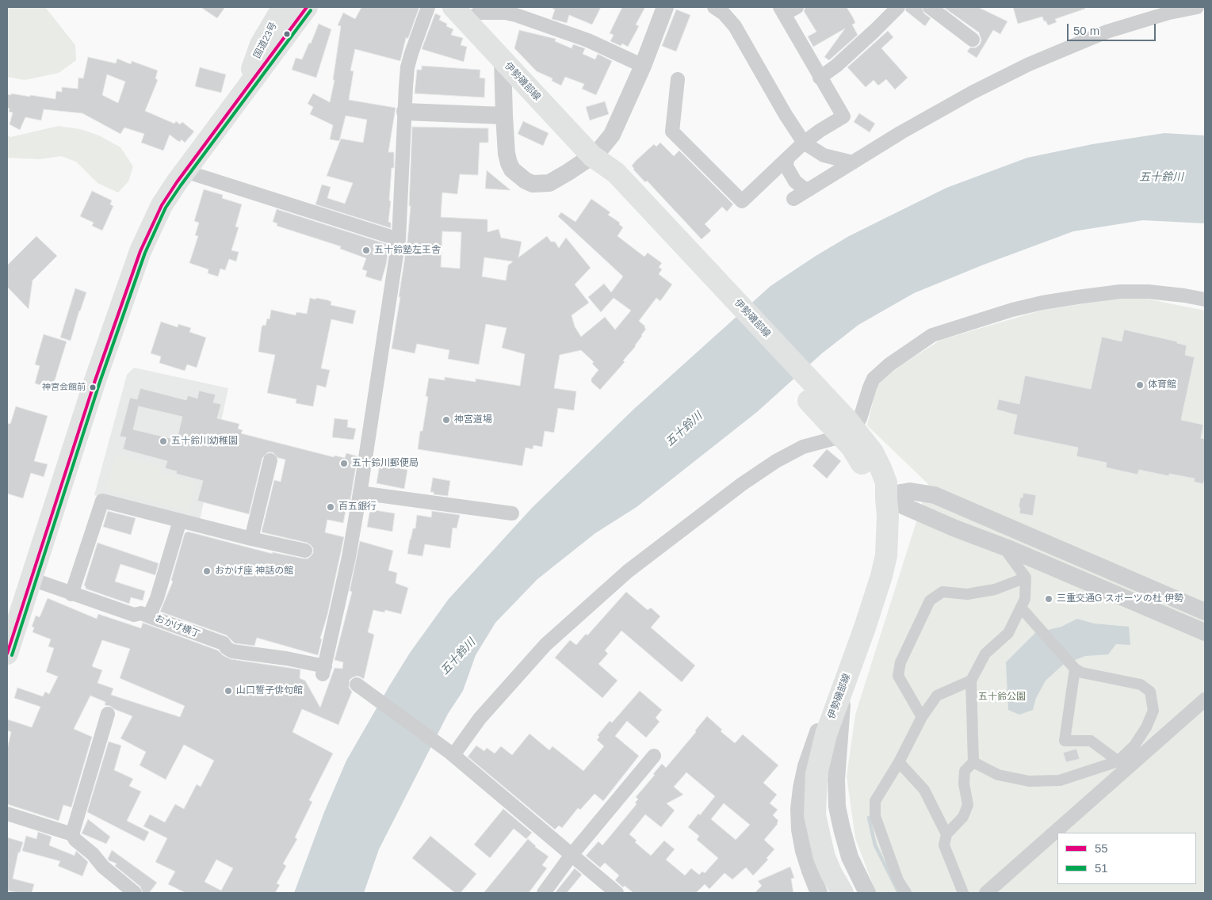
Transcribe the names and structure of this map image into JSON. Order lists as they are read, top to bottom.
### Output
{
  "streets": {
    "main road": ["国道23号", "伊勢磯部線"],
    "street": ["おかげ横丁"]
  },
  "crossings": [
    ["国道23号", "おかげ横丁"]
  ],
  "water": ["五十鈴川"],
  "parks": ["五十鈴公園"],
  "places": [
    "五十鈴塾左王舎",
    "体育館",
    "神宮会館前",
    "神宮道場",
    "五十鈴川幼稚園",
    "五十鈴川郵便局",
    "百五銀行",
    "おかげ座 神話の館",
    "三重交通G スポーツの杜 伊勢",
    "山口誓子俳句館"
  ],
  "lines": ["transit line 55", "transit line 51"],
  "legend": ["55", "51"],
  "scale_bar": "50 m"
}
